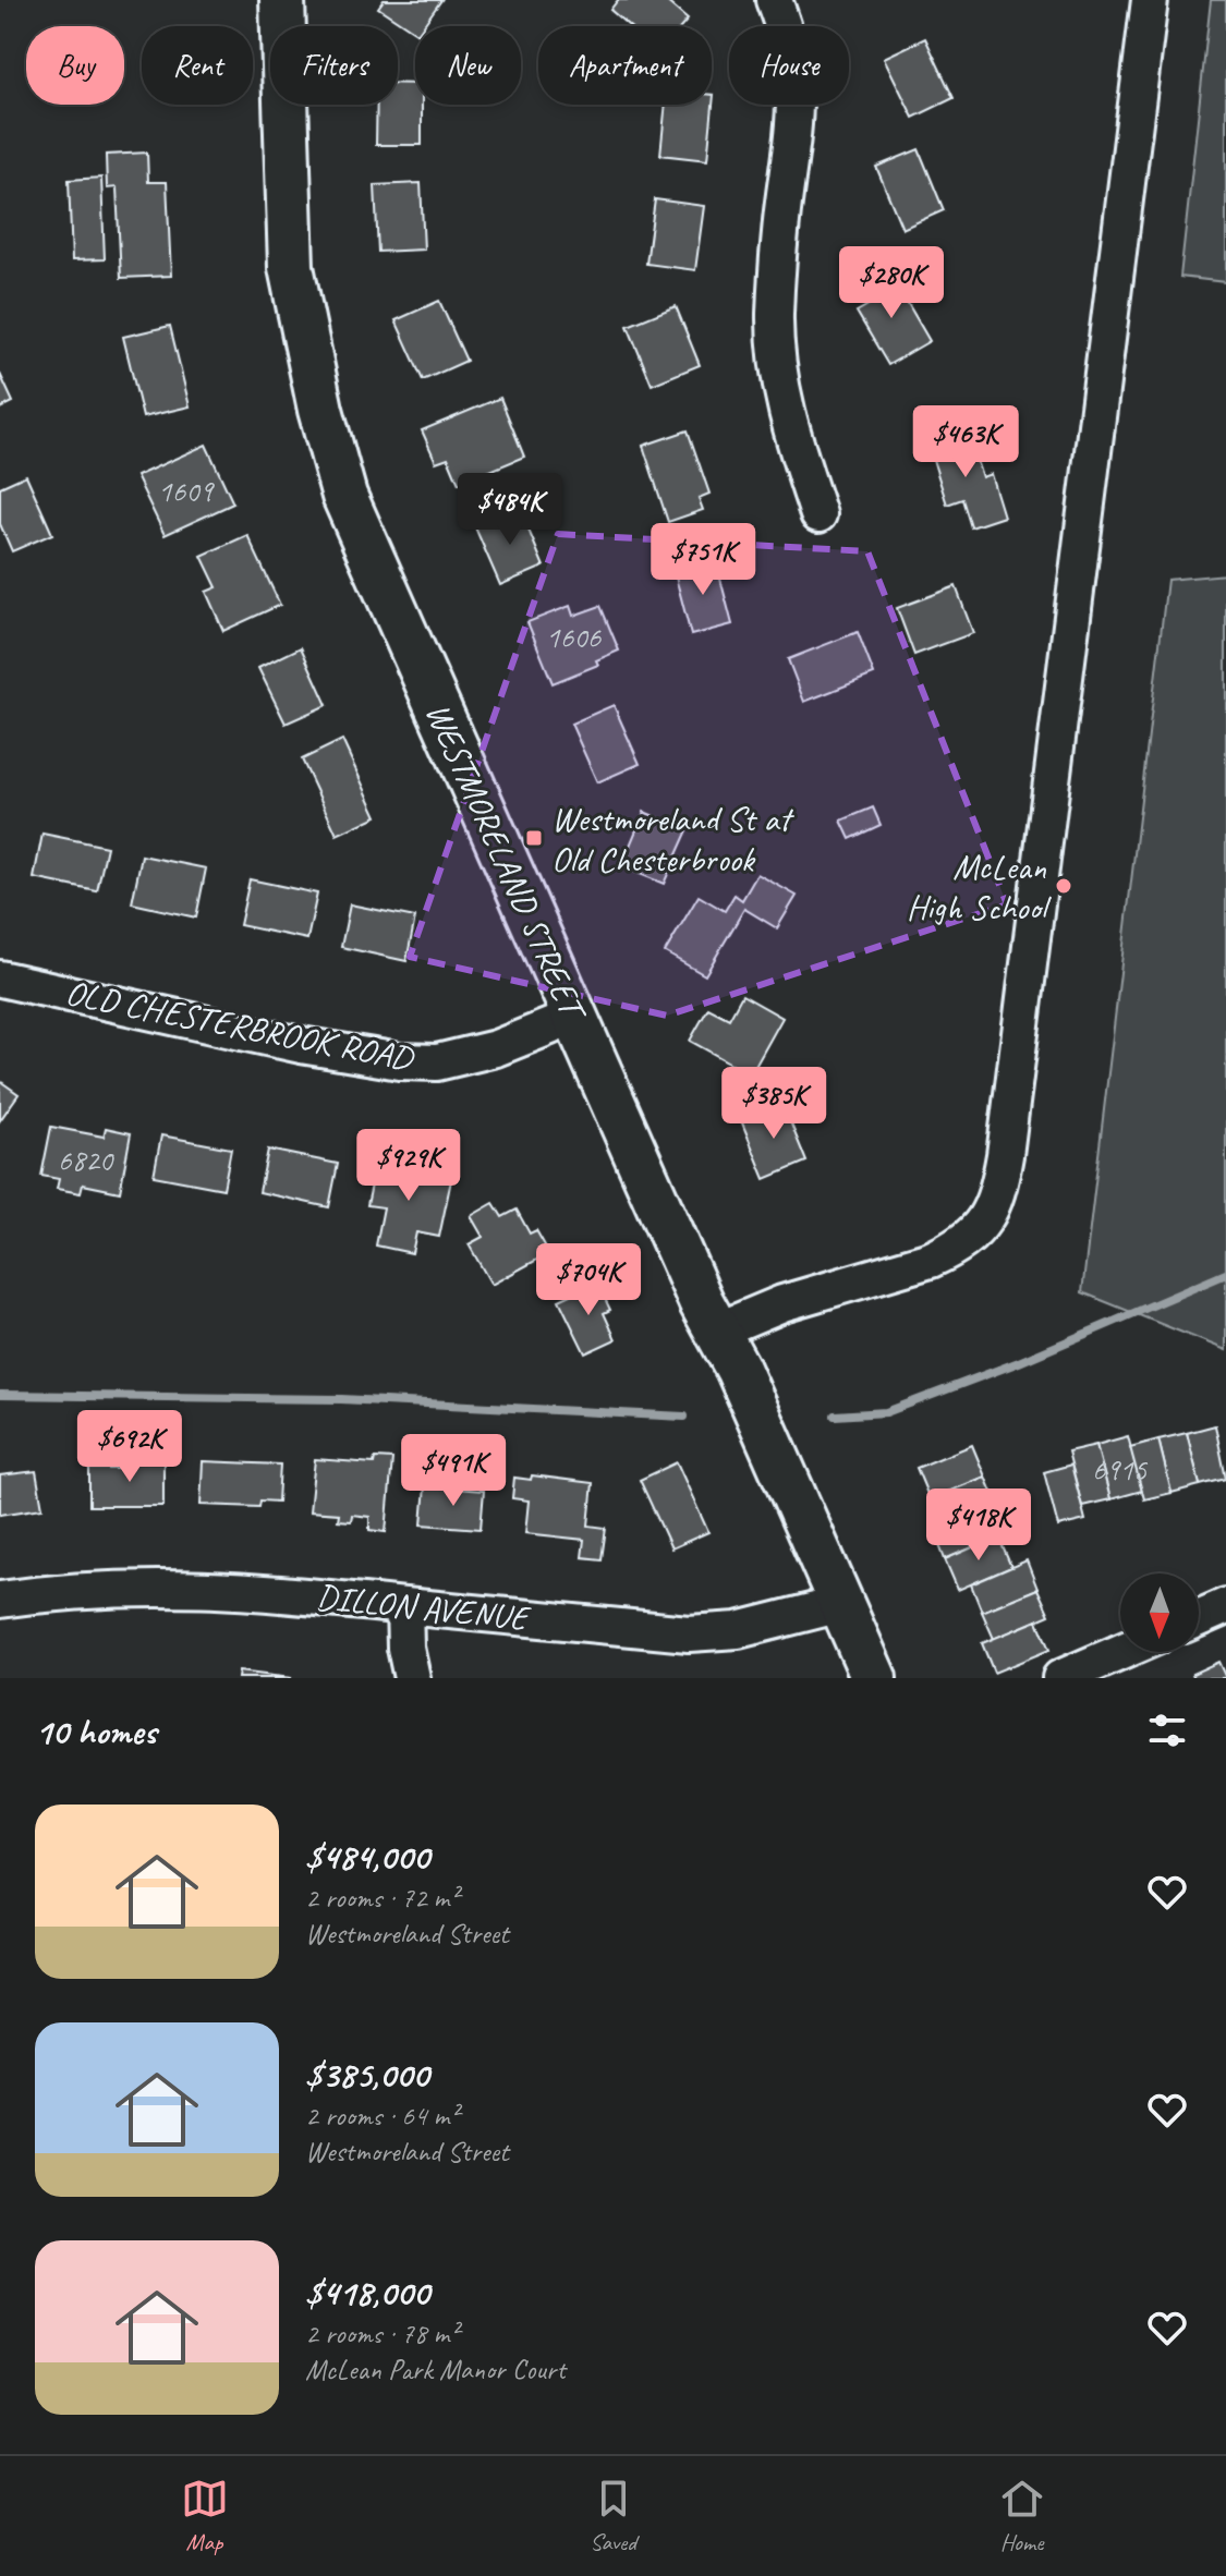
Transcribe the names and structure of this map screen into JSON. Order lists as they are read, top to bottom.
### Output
{
  "streets": {
    "main road": ["WESTMORELAND STREET"],
    "street": ["OLD CHESTERBROOK ROAD", "DILLON AVENUE"]
  },
  "crossings": [
    ["WESTMORELAND STREET", "OLD CHESTERBROOK ROAD"],
    ["WESTMORELAND STREET", "DILLON AVENUE"]
  ],
  "places": {
    "transit": ["Westmoreland St at Old Chesterbrook"],
    "other": ["McLean High School"]
  },
  "house_numbers": [
    "1609",
    "1606",
    "6820",
    "6915"
  ],
  "north": "bottom",
  "page": {
    "chip": [
      "Buy",
      "Rent",
      "Filters",
      "New",
      "Apartment",
      "House"
    ],
    "price": [
      "$280K",
      "$463K",
      "$484K",
      "$751K",
      "$385K",
      "$929K",
      "$704K",
      "$692K",
      "$491K",
      "$418K"
    ],
    "heading": "10 homes",
    "list": [
      {
        "name": "$484,000",
        "note": "2 rooms · 72 m² · Westmoreland Street"
      },
      {
        "name": "$385,000",
        "note": "2 rooms · 64 m² · Westmoreland Street"
      },
      {
        "name": "$418,000",
        "note": "2 rooms · 78 m² · McLean Park Manor Court"
      }
    ],
    "tabs": ["Map", "Saved", "Home"]
  }
}
